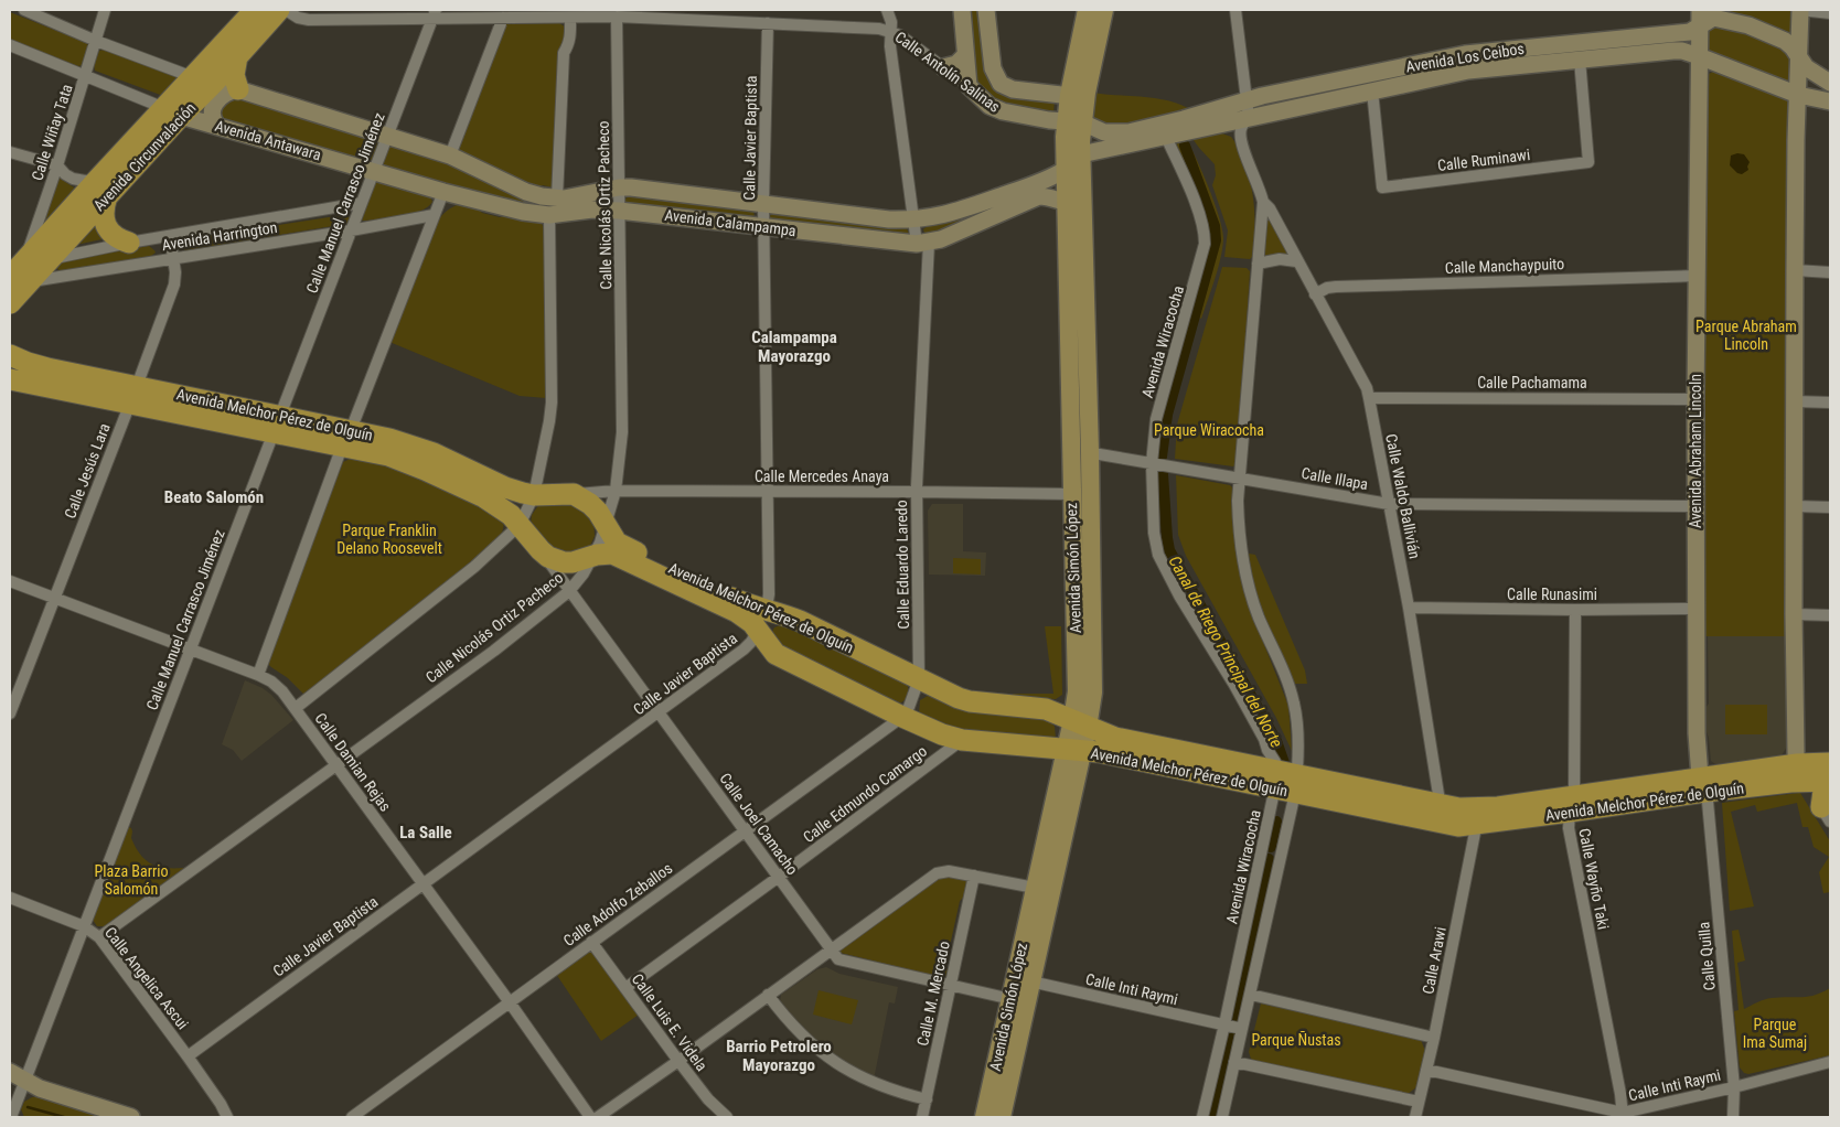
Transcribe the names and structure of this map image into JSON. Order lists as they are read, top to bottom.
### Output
{
  "streets": {
    "highway": ["Avenida Circunvalación", "Avenida Melchor Pérez de Olguín"],
    "main road": ["Avenida Simón López"],
    "street": [
      "Avenida Los Ceibos",
      "Calle Antolín Salinas",
      "Calle Wiñay Tata",
      "Calle Javier Baptista",
      "Avenida Antawara",
      "Calle Ruminawi",
      "Calle Manuel Carrasco Jiménez",
      "Calle Nicolás Ortiz Pacheco",
      "Avenida Calampampa",
      "Avenida Harrington",
      "Calle Manchaypuito",
      "Avenida Wiracocha",
      "Calle Pachamama",
      "Avenida Abraham Lincoln",
      "Calle Jesús Lara",
      "Calle Mercedes Anaya",
      "Calle Illapa",
      "Calle Waldo Ballivián",
      "Calle Eduardo Laredo",
      "Calle Runasimi",
      "Calle Damian Rejas",
      "Calle Edmundo Camargo",
      "Calle Joel Camacho",
      "Calle Wayño Taki",
      "Calle Adolfo Zeballos",
      "Calle Quilla",
      "Calle Arawi",
      "Calle Angelica Ascui",
      "Calle Inti Raymi",
      "Calle M. Mercado",
      "Calle Luis E. Videla"
    ]
  },
  "crossings": [
    ["Avenida Los Ceibos", "Calle Antolín Salinas"],
    ["Avenida Los Ceibos", "Calle Ruminawi"],
    ["Avenida Los Ceibos", "Avenida Wiracocha"],
    ["Avenida Los Ceibos", "Avenida Abraham Lincoln"],
    ["Avenida Los Ceibos", "Avenida Simón López"],
    ["Calle Antolín Salinas", "Calle Javier Baptista"],
    ["Calle Antolín Salinas", "Calle Manuel Carrasco Jiménez"],
    ["Calle Antolín Salinas", "Calle Nicolás Ortiz Pacheco"],
    ["Calle Antolín Salinas", "Calle Eduardo Laredo"],
    ["Calle Antolín Salinas", "Avenida Simón López"],
    ["Calle Wiñay Tata", "Avenida Antawara"],
    ["Calle Wiñay Tata", "Avenida Circunvalación"],
    ["Calle Wiñay Tata", "Avenida Harrington"],
    ["Calle Javier Baptista", "Avenida Calampampa"],
    ["Calle Javier Baptista", "Avenida Melchor Pérez de Olguín"],
    ["Calle Javier Baptista", "Calle Mercedes Anaya"],
    ["Calle Javier Baptista", "Calle Damian Rejas"],
    ["Calle Javier Baptista", "Calle Joel Camacho"],
    ["Calle Javier Baptista", "Calle Angelica Ascui"],
    ["Avenida Antawara", "Avenida Circunvalación"],
    ["Avenida Antawara", "Calle Manuel Carrasco Jiménez"],
    ["Avenida Antawara", "Avenida Calampampa"],
    ["Avenida Circunvalación", "Avenida Harrington"],
    ["Calle Manuel Carrasco Jiménez", "Avenida Calampampa"],
    ["Calle Manuel Carrasco Jiménez", "Avenida Harrington"],
    ["Calle Manuel Carrasco Jiménez", "Avenida Melchor Pérez de Olguín"],
    ["Calle Manuel Carrasco Jiménez", "Calle Damian Rejas"],
    ["Calle Manuel Carrasco Jiménez", "Calle Angelica Ascui"],
    ["Calle Nicolás Ortiz Pacheco", "Avenida Calampampa"],
    ["Calle Nicolás Ortiz Pacheco", "Avenida Melchor Pérez de Olguín"],
    ["Calle Nicolás Ortiz Pacheco", "Calle Mercedes Anaya"],
    ["Calle Nicolás Ortiz Pacheco", "Calle Damian Rejas"],
    ["Calle Nicolás Ortiz Pacheco", "Calle Joel Camacho"],
    ["Calle Nicolás Ortiz Pacheco", "Calle Angelica Ascui"],
    ["Avenida Calampampa", "Calle Eduardo Laredo"],
    ["Avenida Calampampa", "Avenida Simón López"],
    ["Avenida Harrington", "Calle Jesús Lara"],
    ["Calle Manchaypuito", "Avenida Abraham Lincoln"],
    ["Calle Manchaypuito", "Calle Waldo Ballivián"],
    ["Avenida Wiracocha", "Avenida Melchor Pérez de Olguín"],
    ["Avenida Wiracocha", "Calle Illapa"],
    ["Avenida Wiracocha", "Calle Waldo Ballivián"],
    ["Avenida Wiracocha", "Calle Inti Raymi"],
    ["Calle Pachamama", "Avenida Abraham Lincoln"],
    ["Calle Pachamama", "Calle Waldo Ballivián"],
    ["Avenida Melchor Pérez de Olguín", "Avenida Abraham Lincoln"],
    ["Avenida Melchor Pérez de Olguín", "Calle Jesús Lara"],
    ["Avenida Melchor Pérez de Olguín", "Calle Mercedes Anaya"],
    ["Avenida Melchor Pérez de Olguín", "Calle Waldo Ballivián"],
    ["Avenida Melchor Pérez de Olguín", "Calle Eduardo Laredo"],
    ["Avenida Melchor Pérez de Olguín", "Avenida Simón López"],
    ["Avenida Melchor Pérez de Olguín", "Calle Edmundo Camargo"],
    ["Avenida Melchor Pérez de Olguín", "Calle Joel Camacho"],
    ["Avenida Melchor Pérez de Olguín", "Calle Wayño Taki"],
    ["Avenida Melchor Pérez de Olguín", "Calle Adolfo Zeballos"],
    ["Avenida Melchor Pérez de Olguín", "Calle Quilla"],
    ["Avenida Melchor Pérez de Olguín", "Calle Arawi"],
    ["Avenida Abraham Lincoln", "Calle Illapa"],
    ["Avenida Abraham Lincoln", "Calle Runasimi"],
    ["Avenida Abraham Lincoln", "Calle Quilla"],
    ["Calle Jesús Lara", "Calle Damian Rejas"],
    ["Calle Mercedes Anaya", "Calle Eduardo Laredo"],
    ["Calle Mercedes Anaya", "Avenida Simón López"],
    ["Calle Mercedes Anaya", "Calle Joel Camacho"],
    ["Calle Illapa", "Calle Waldo Ballivián"],
    ["Calle Illapa", "Avenida Simón López"],
    ["Calle Waldo Ballivián", "Calle Runasimi"],
    ["Calle Eduardo Laredo", "Calle Adolfo Zeballos"],
    ["Avenida Simón López", "Calle Joel Camacho"],
    ["Avenida Simón López", "Calle Inti Raymi"],
    ["Calle Runasimi", "Calle Wayño Taki"],
    ["Calle Damian Rejas", "Calle Adolfo Zeballos"],
    ["Calle Edmundo Camargo", "Calle Joel Camacho"],
    ["Calle Edmundo Camargo", "Calle Luis E. Videla"],
    ["Calle Joel Camacho", "Calle Adolfo Zeballos"],
    ["Calle Joel Camacho", "Calle M. Mercado"],
    ["Calle Wayño Taki", "Calle Inti Raymi"],
    ["Calle Adolfo Zeballos", "Calle Luis E. Videla"],
    ["Calle Quilla", "Calle Inti Raymi"],
    ["Calle Arawi", "Calle Inti Raymi"]
  ],
  "districts": [
    "Calampampa Mayorazgo",
    "Beato Salomón",
    "La Salle",
    "Barrio Petrolero Mayorazgo"
  ],
  "water": ["Canal de Riego Principal del Norte"],
  "parks": [
    "Parque Abraham Lincoln",
    "Parque Wiracocha",
    "Parque Franklin Delano Roosevelt",
    "Plaza Barrio Salomón",
    "Parque Ima Sumaj",
    "Parque Ñustas"
  ]
}
